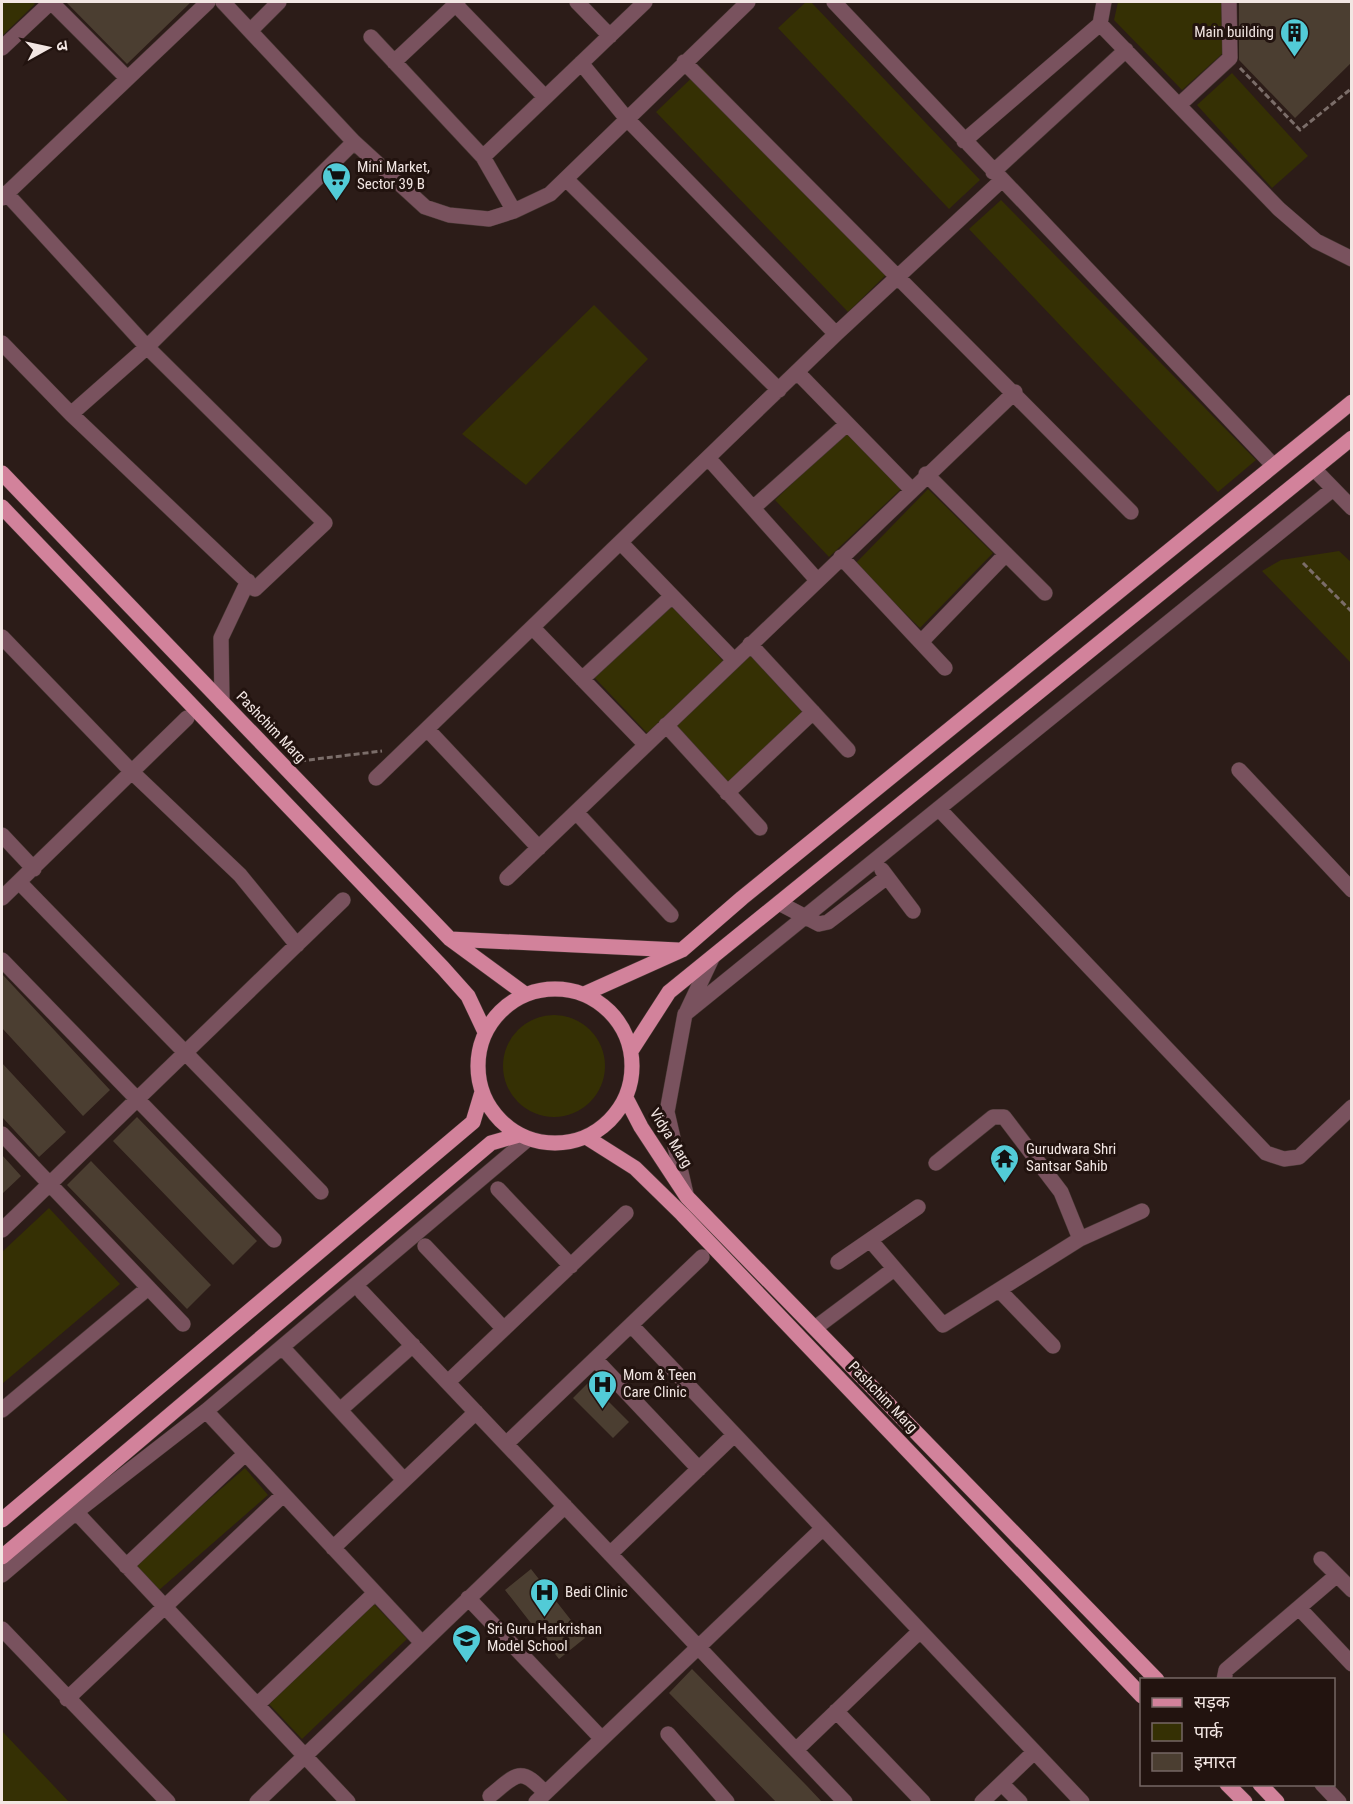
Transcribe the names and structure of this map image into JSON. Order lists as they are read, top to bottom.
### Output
{
  "streets": {
    "main road": ["Pashchim Marg", "Vidya Marg"]
  },
  "crossings": [
    ["Pashchim Marg", "Vidya Marg"]
  ],
  "places": {
    "building": ["Main building"],
    "supermarket": ["Mini Market, Sector 39 B"],
    "temple": ["Gurudwara Shri Santsar Sahib"],
    "hospital": ["Mom & Teen Care Clinic", "Bedi Clinic"],
    "school or university": ["Sri Guru Harkrishan Model School"]
  },
  "legend": ["सड़क", "पार्क", "इमारत"],
  "north": "right"
}
